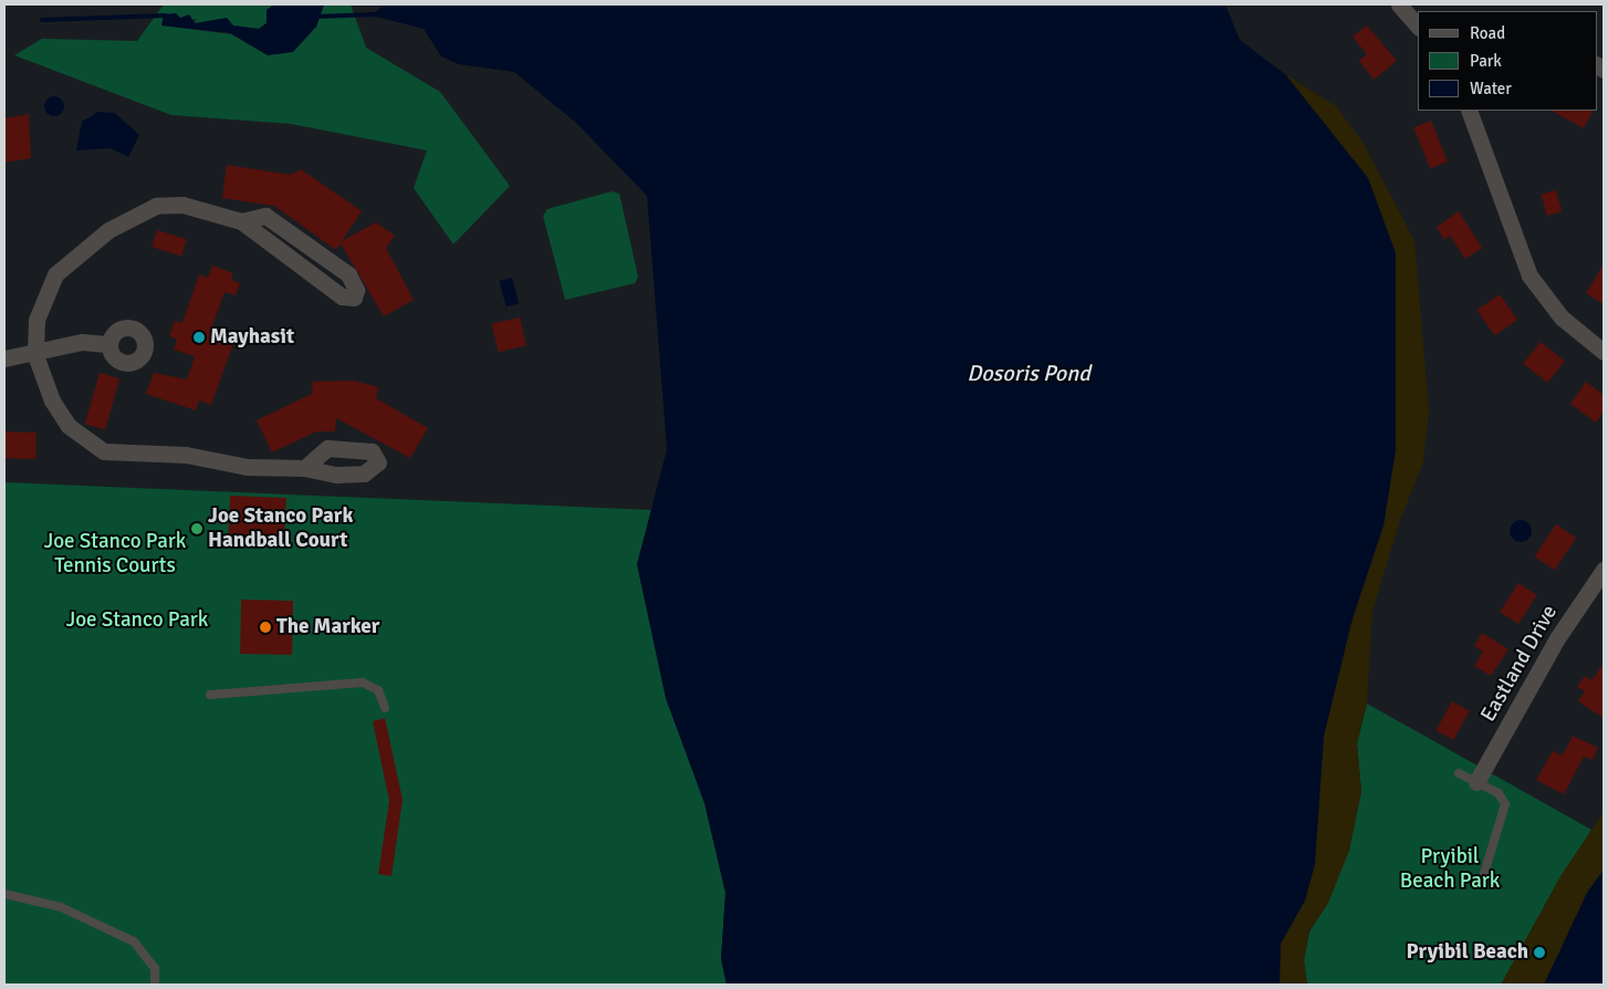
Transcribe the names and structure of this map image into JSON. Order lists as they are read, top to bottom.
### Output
{
  "streets": {
    "street": ["Eastland Drive"]
  },
  "water": ["Dosoris Pond"],
  "parks": ["Joe Stanco Park Tennis Courts", "Joe Stanco Park", "Pryibil Beach Park"],
  "places": [
    "Mayhasit",
    "Joe Stanco Park Handball Court",
    "The Marker",
    "Pryibil Beach"
  ],
  "legend": ["Road", "Park", "Water"]
}
